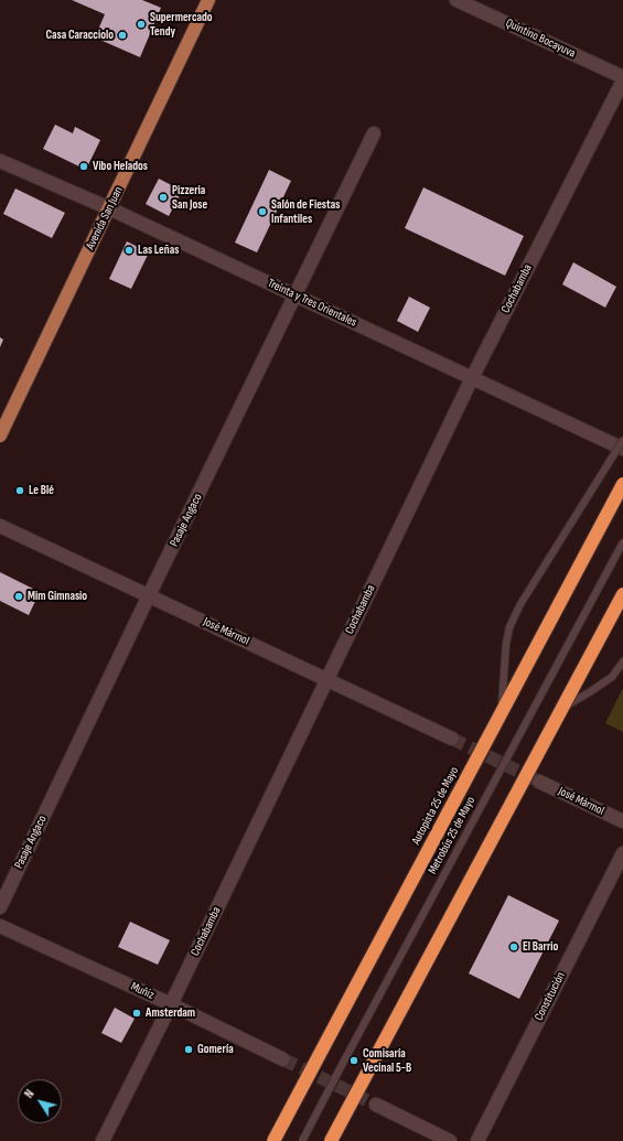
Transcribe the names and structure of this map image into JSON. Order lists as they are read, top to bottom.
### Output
{
  "streets": {
    "highway": ["Autopista 25 de Mayo"],
    "main road": ["Avenida San Juan"],
    "street": [
      "Quintino Bocayuva",
      "Cochabamba",
      "Treinta y Tres Orientales",
      "Pasaje Angaco",
      "José Mármol",
      "Muñiz",
      "Constitución"
    ],
    "lane": ["Metrobús 25 de Mayo"]
  },
  "crossings": [
    ["Quintino Bocayuva", "Cochabamba"],
    ["Avenida San Juan", "Treinta y Tres Orientales"],
    ["Cochabamba", "Treinta y Tres Orientales"],
    ["Cochabamba", "José Mármol"],
    ["Cochabamba", "Muñiz"],
    ["Treinta y Tres Orientales", "Pasaje Angaco"],
    ["Pasaje Angaco", "José Mármol"]
  ],
  "places": [
    "Supermercado Tendy",
    "Casa Caracciolo",
    "Vibo Helados",
    "Pizzeria San Jose",
    "Salón de Fiestas Infantiles",
    "Las Leñas",
    "Le Blé",
    "Mim Gimnasio",
    "El Barrio",
    "Amsterdam",
    "Gomería",
    "Comisaría Vecinal 5-B"
  ],
  "north": "top left"
}
